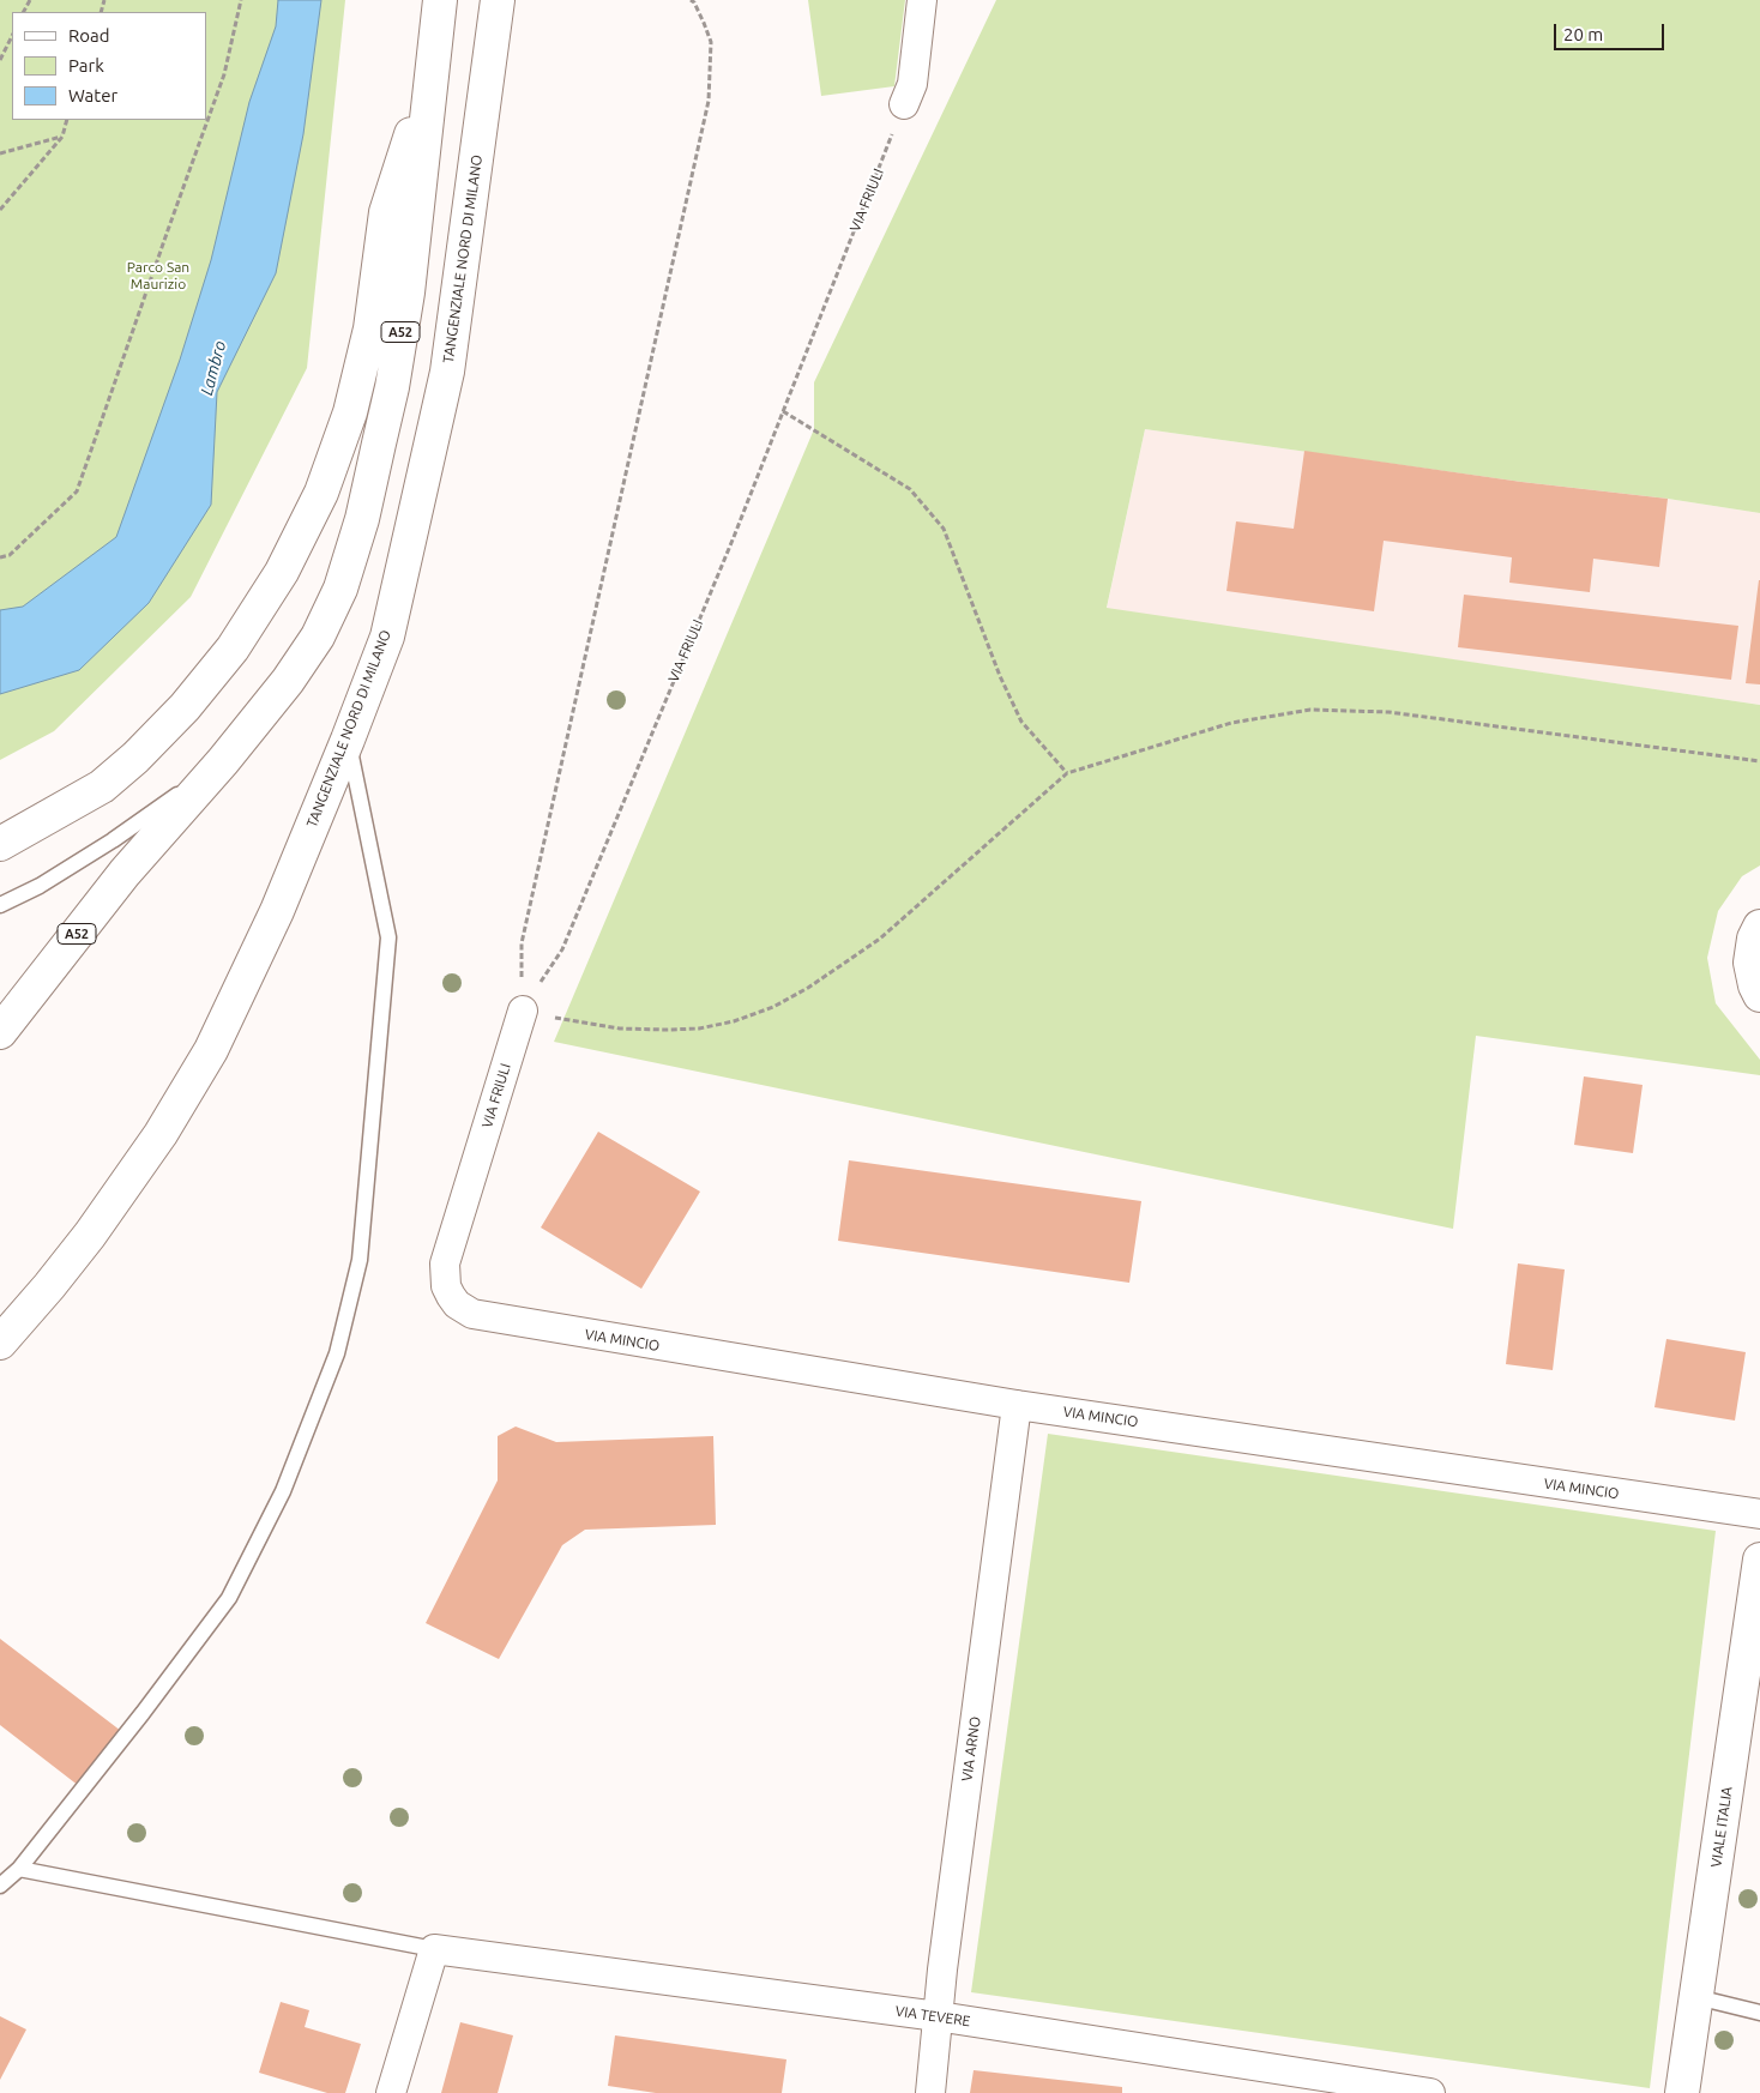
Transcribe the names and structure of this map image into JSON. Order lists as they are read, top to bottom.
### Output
{
  "streets": {
    "main road": ["TANGENZIALE NORD DI MILANO", "A52", "VIALE ITALIA"],
    "street": [
      "VIA FRIULI",
      "VIA MINCIO",
      "VIA ARNO",
      "VIA TEVERE"
    ]
  },
  "crossings": [
    ["VIA FRIULI", "VIA MINCIO"],
    ["VIA MINCIO", "VIA ARNO"],
    ["VIA ARNO", "VIA TEVERE"]
  ],
  "water": ["Lambro"],
  "parks": ["Parco San Maurizio"],
  "legend": ["Road", "Park", "Water"],
  "scale_bar": "20 m"
}
